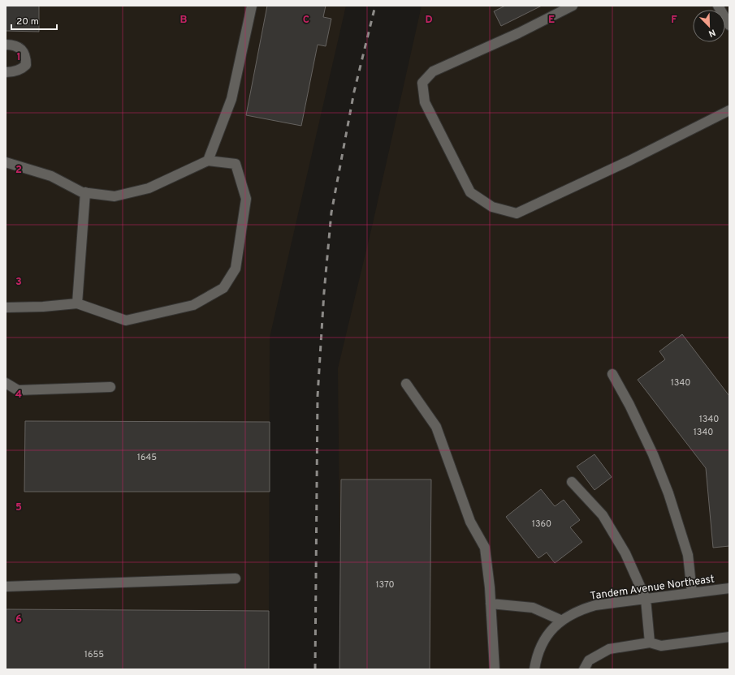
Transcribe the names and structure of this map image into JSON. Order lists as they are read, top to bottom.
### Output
{
  "streets": {
    "street": ["Tandem Avenue Northeast"]
  },
  "house_numbers": [
    "1340",
    "1340",
    "1340",
    "1645",
    "1360",
    "1370",
    "1655"
  ],
  "scale_bar": "20 m",
  "north": "bottom right",
  "grid": {
    "columns": [
      "B",
      "C",
      "D",
      "E",
      "F"
    ],
    "rows": [
      "1",
      "2",
      "3",
      "4",
      "5",
      "6"
    ]
  }
}
